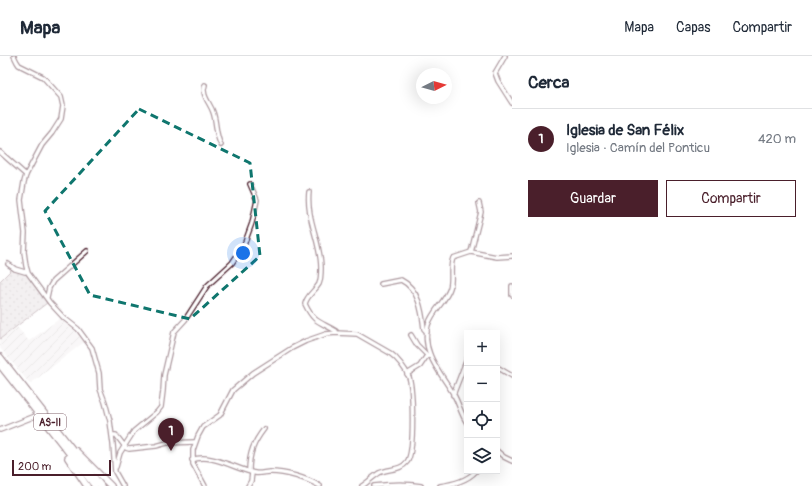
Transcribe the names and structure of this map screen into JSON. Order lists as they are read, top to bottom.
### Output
{
  "streets": {
    "highway": ["AS-II"]
  },
  "scale_bar": "200 m",
  "north": "right",
  "page": {
    "header": "Mapa",
    "nav": ["Mapa", "Capas", "Compartir"],
    "heading": "Cerca",
    "list": [
      {
        "mark": "1",
        "name": "Iglesia de San Félix",
        "note": "Iglesia · Camín del Ponticu",
        "value": "420 m"
      }
    ],
    "buttons": ["Guardar", "Compartir"],
    "map_buttons": ["+", "−"],
    "pins": "1",
    "scale": "200 m"
  }
}
